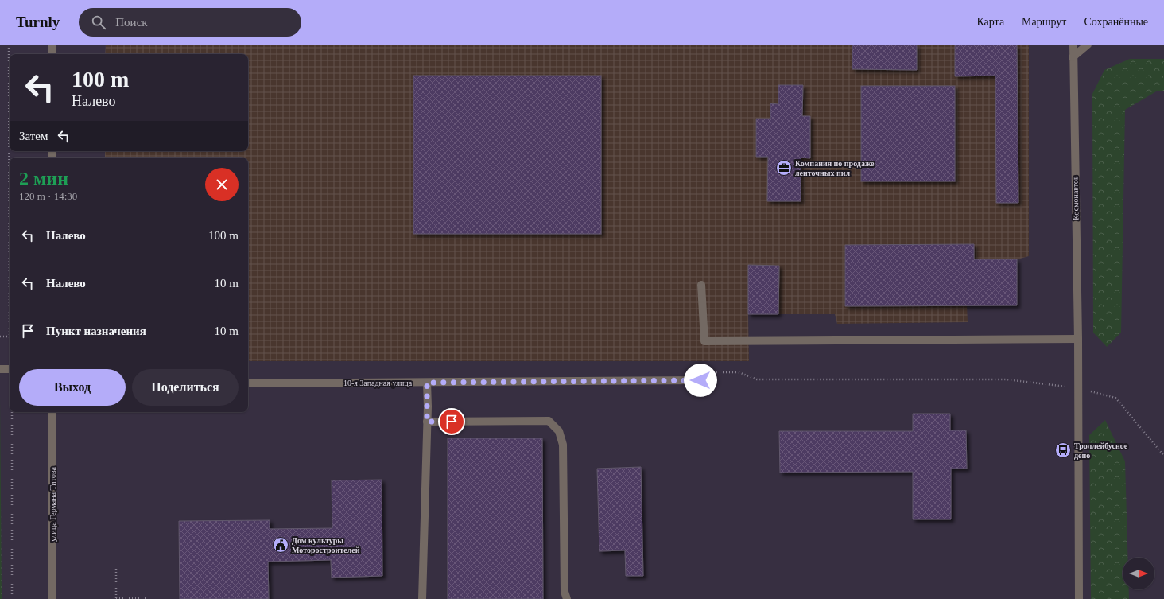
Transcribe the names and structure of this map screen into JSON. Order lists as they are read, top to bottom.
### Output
{
  "streets": {
    "street": ["Космонавтов", "10-я Западная улица", "улица Германа Титова"]
  },
  "places": {
    "office": ["Компания по продаже ленточных пил"],
    "bus stop": ["Троллейбусное депо"],
    "public building": ["Дом культуры Моторостроителей"]
  },
  "north": "right",
  "page": {
    "header": "Turnly",
    "search": "Поиск",
    "nav": ["Карта", "Маршрут", "Сохранённые"],
    "turn": ["100 m", "Налево"],
    "then": "Затем",
    "heading": ["2 мин", "120 m · 14:30"],
    "list": [
      {
        "name": "Налево",
        "value": "100 m"
      },
      {
        "name": "Налево",
        "value": "10 m"
      },
      {
        "name": "Пункт назначения",
        "value": "10 m"
      }
    ],
    "buttons": ["Выход", "Поделиться"]
  }
}
